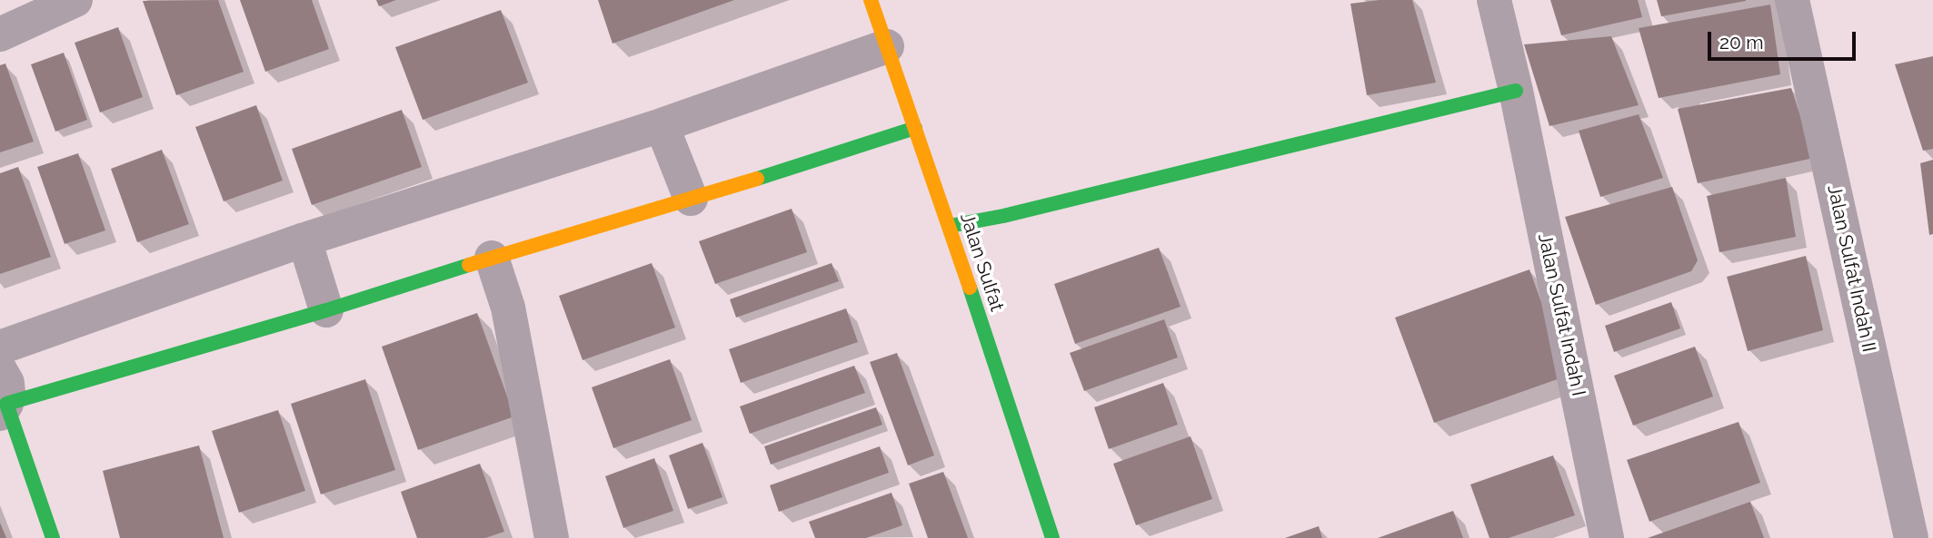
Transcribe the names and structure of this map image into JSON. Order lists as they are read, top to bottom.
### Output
{
  "streets": {
    "street": ["Jalan Sulfat", "Jalan Sulfat Indah II", "Jalan Sulfat Indah I"]
  },
  "scale_bar": "20 m"
}
